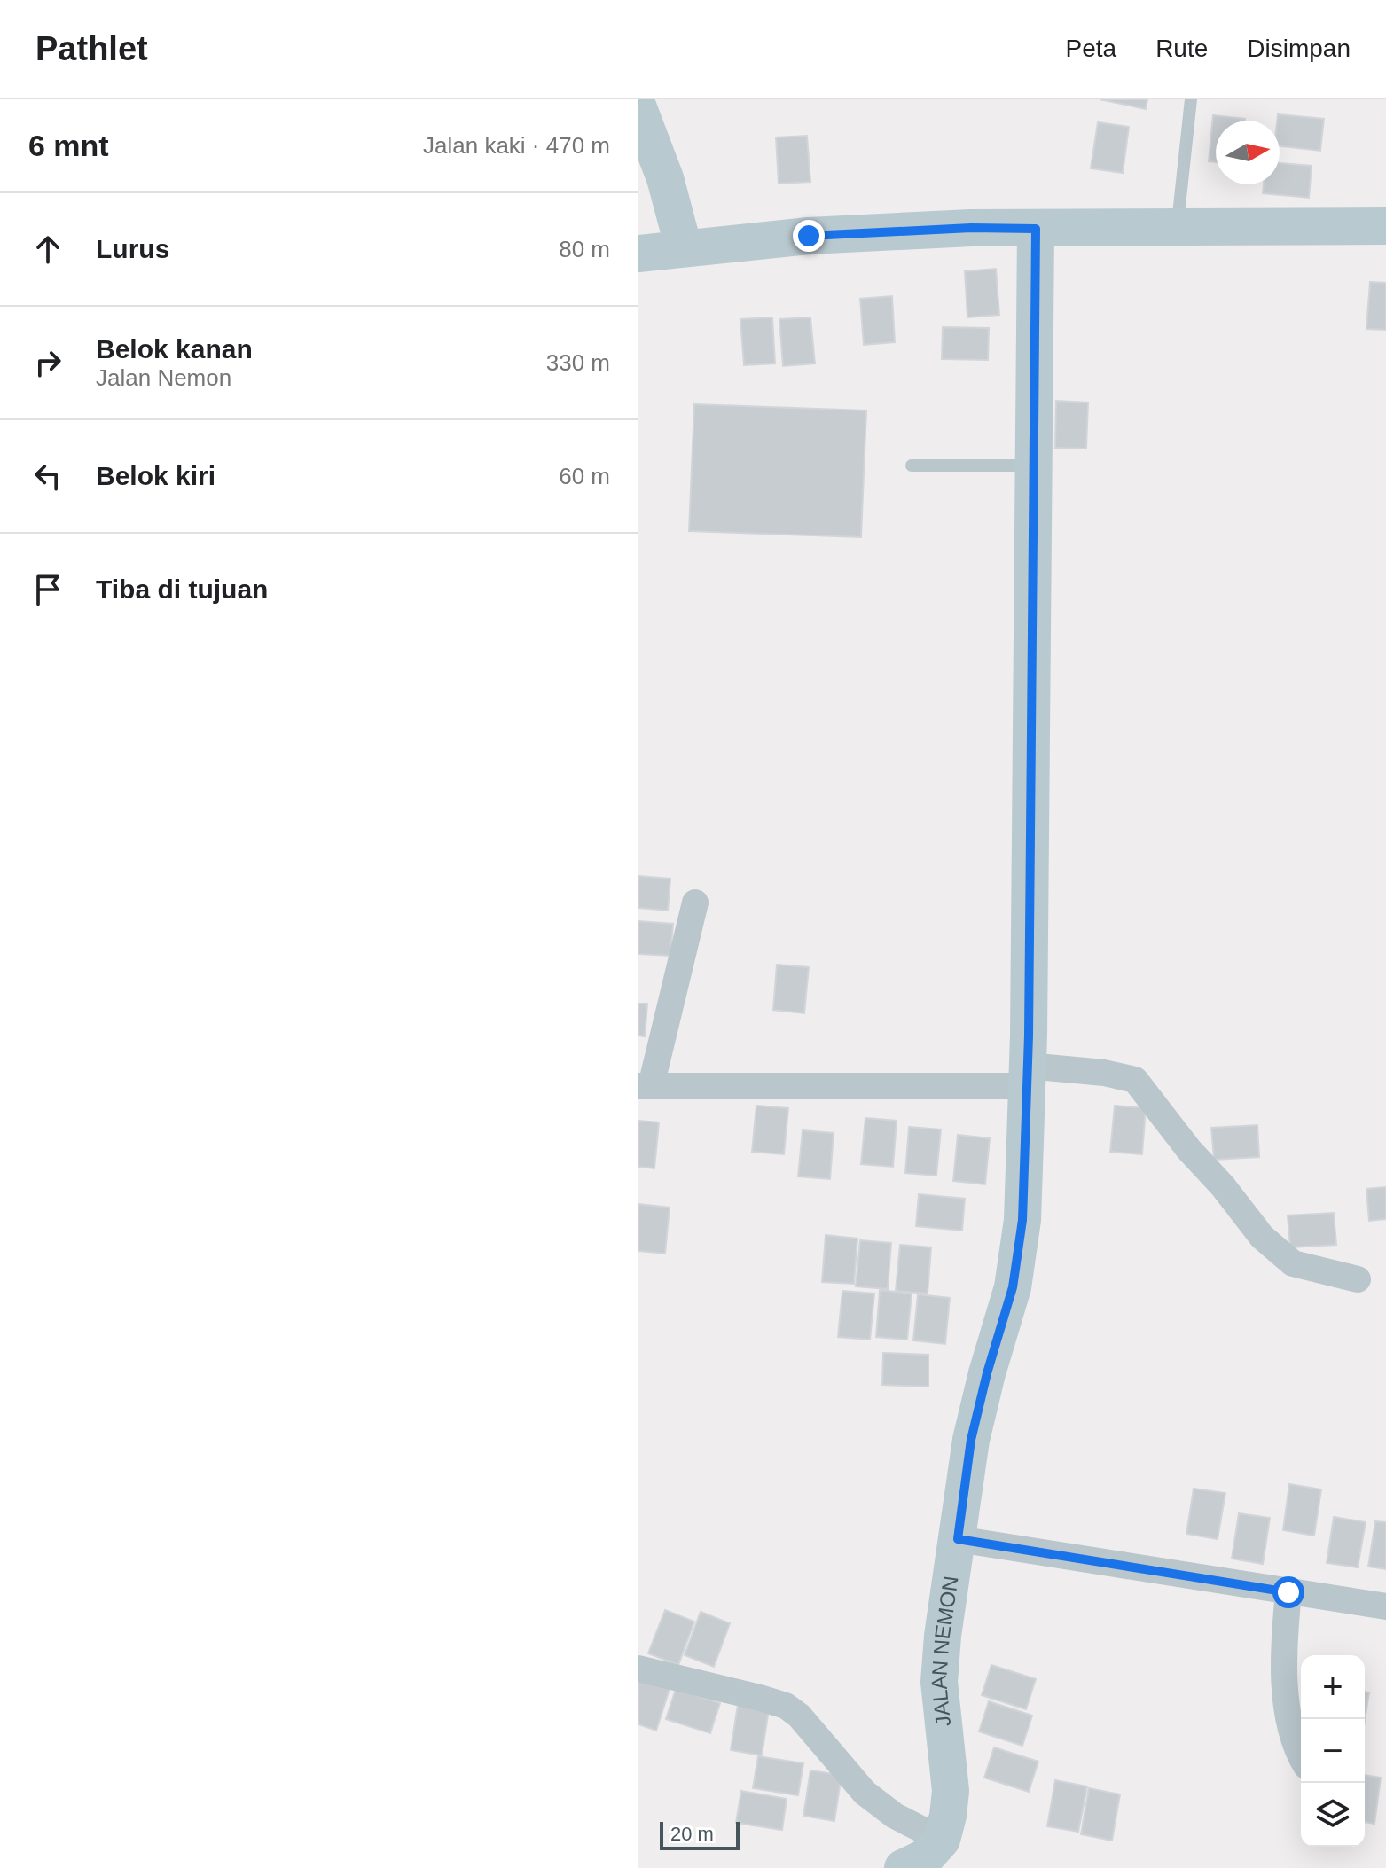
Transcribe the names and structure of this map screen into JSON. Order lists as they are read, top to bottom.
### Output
{
  "streets": {
    "street": ["JALAN NEMON"]
  },
  "scale_bar": "20 m",
  "north": "right",
  "page": {
    "header": "Pathlet",
    "nav": ["Peta", "Rute", "Disimpan"],
    "heading": ["6 mnt", "Jalan kaki · 470 m"],
    "list": [
      ["Lurus", "80 m"],
      ["Belok kanan", "Jalan Nemon", "330 m"],
      ["Belok kiri", "60 m"],
      "Tiba di tujuan"
    ],
    "map_buttons": ["+", "−"],
    "scale": "20 m"
  }
}
